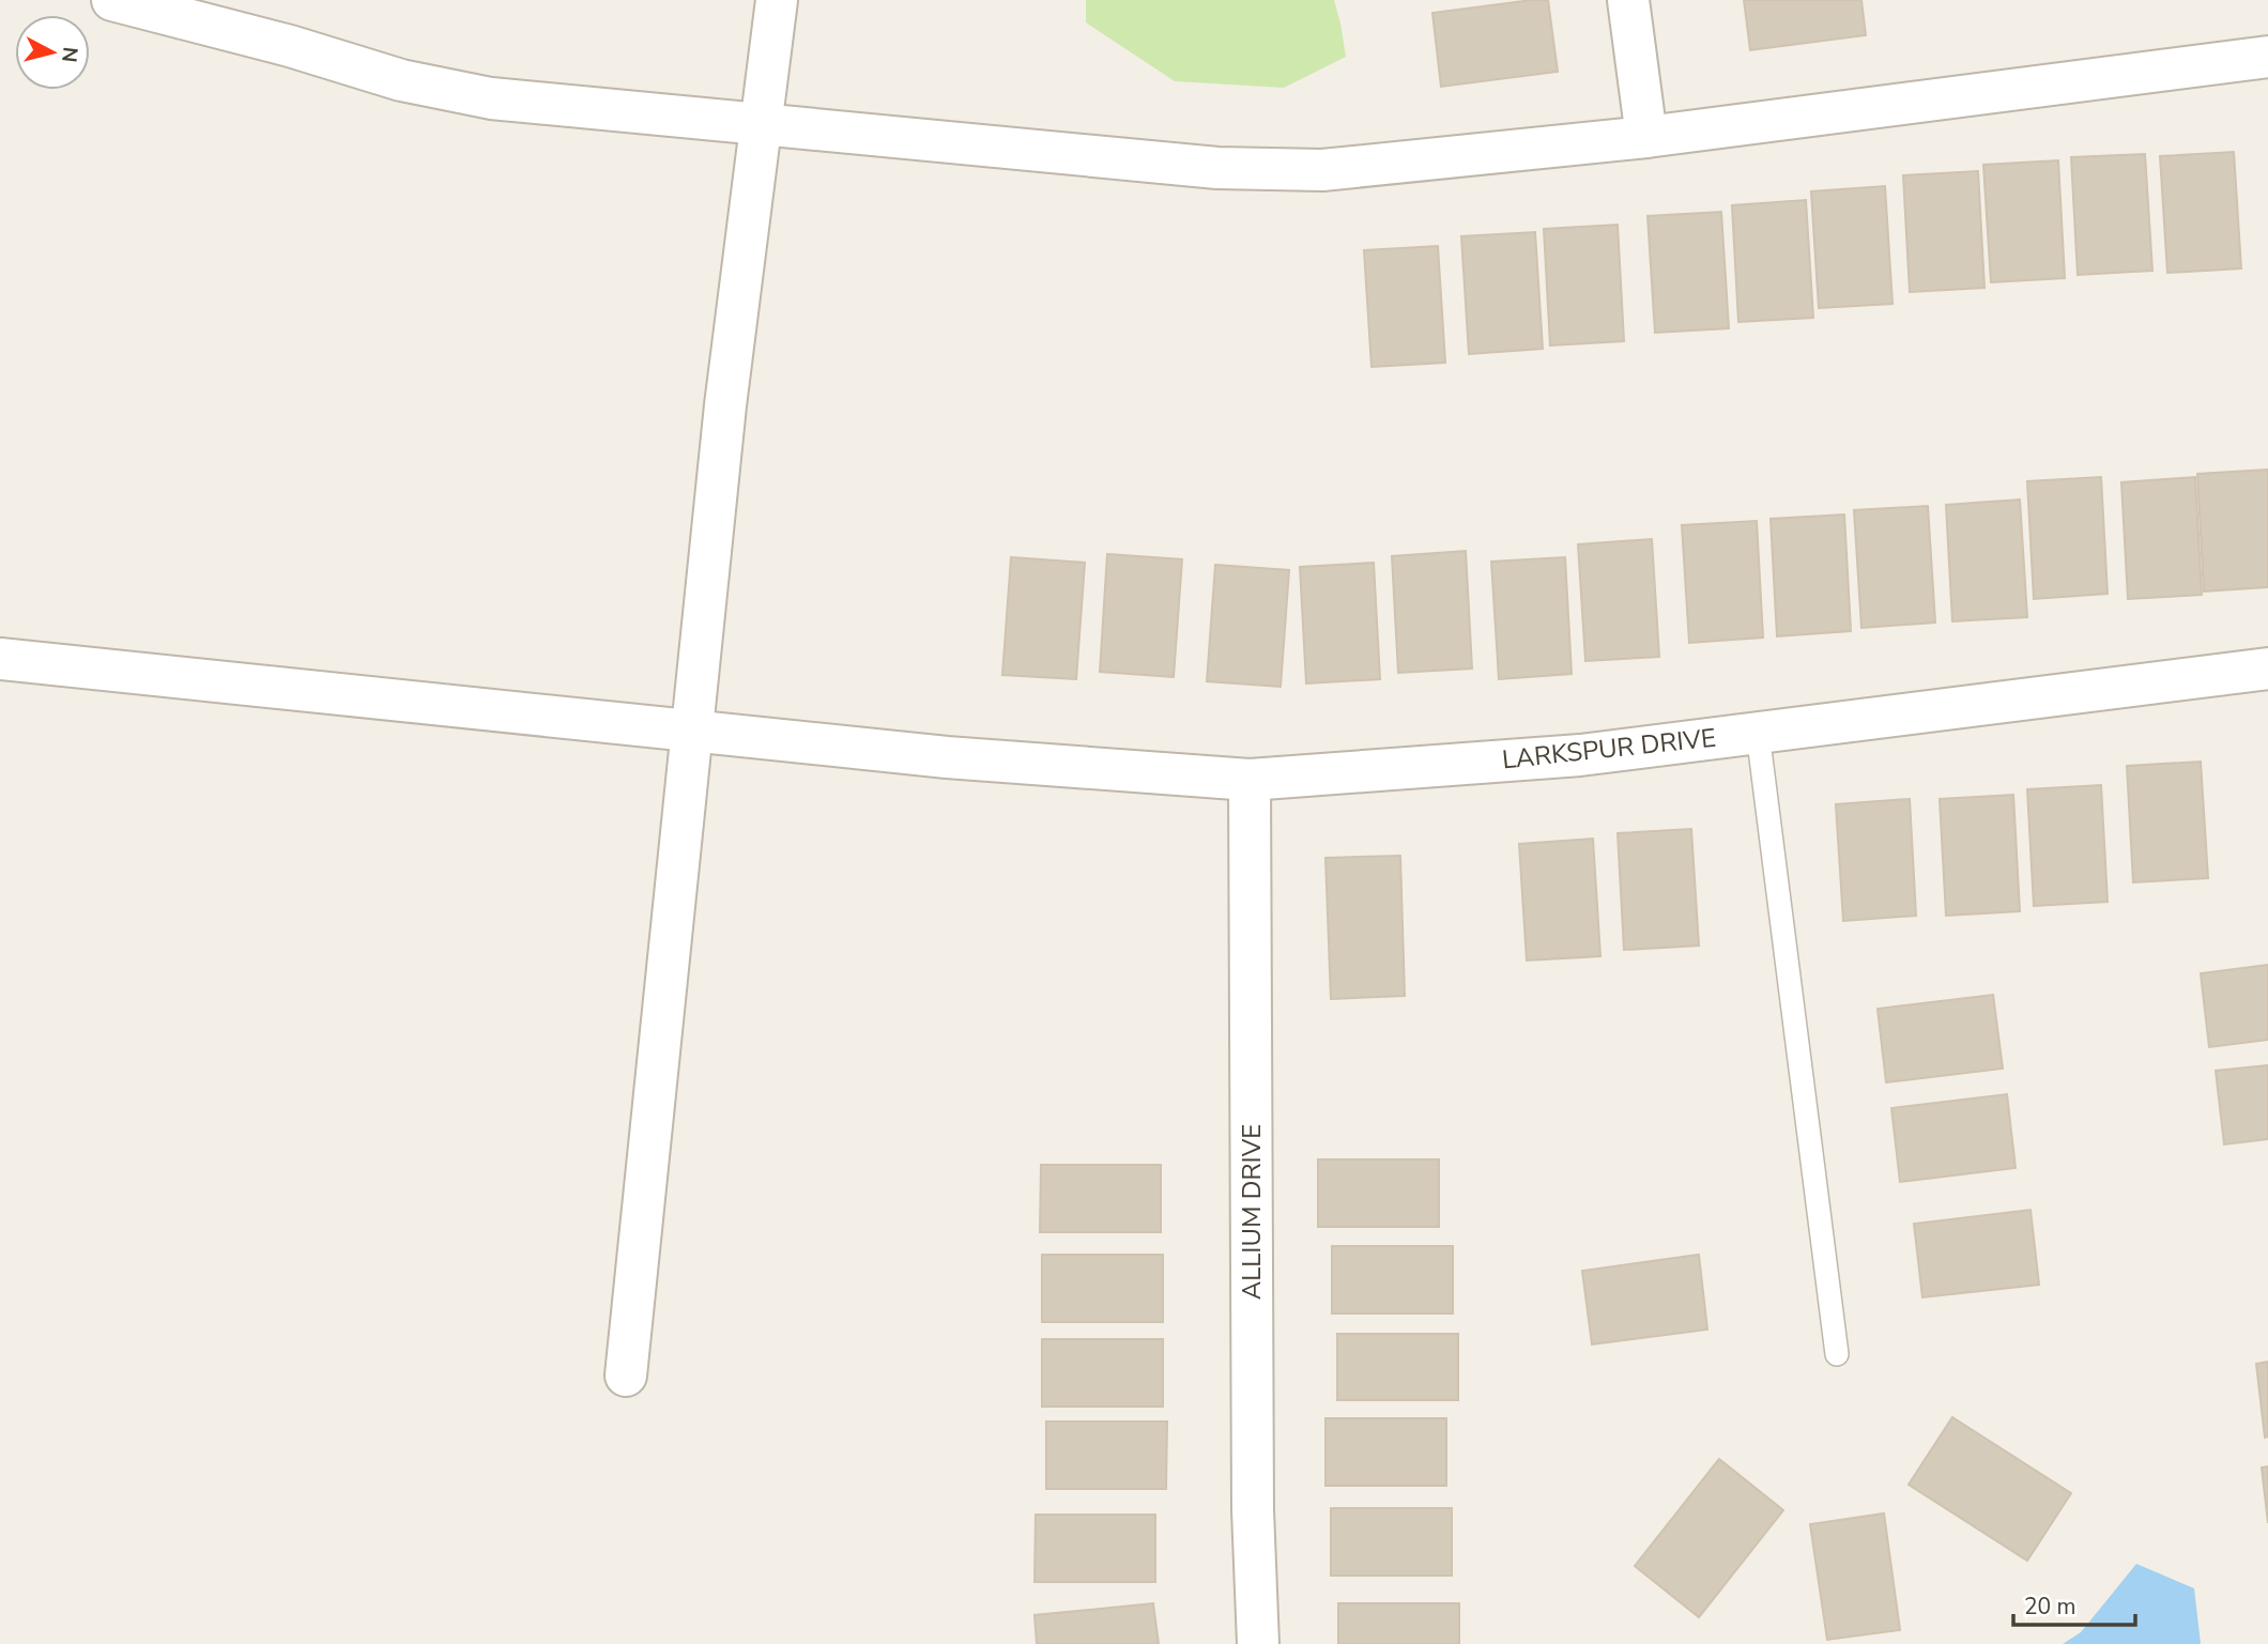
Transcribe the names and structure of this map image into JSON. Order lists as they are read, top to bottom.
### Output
{
  "streets": {
    "street": ["LARKSPUR DRIVE", "ALLIUM DRIVE"]
  },
  "crossings": [
    ["LARKSPUR DRIVE", "ALLIUM DRIVE"]
  ],
  "scale_bar": "20 m",
  "north": "right"
}
